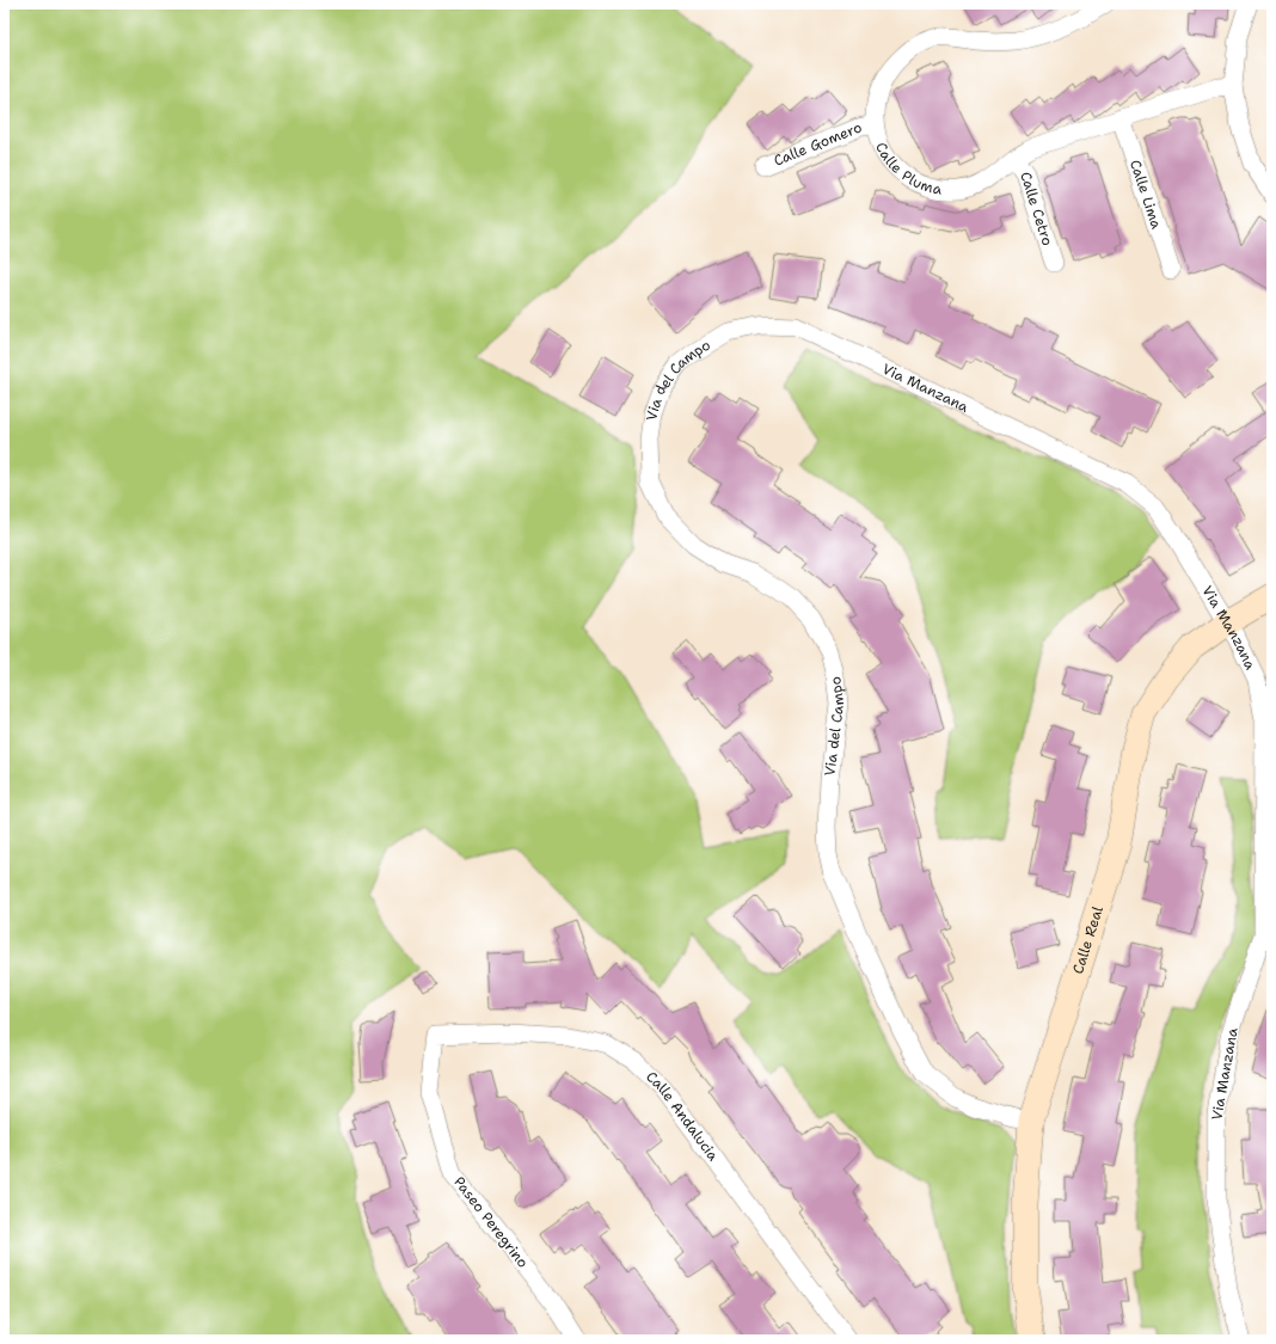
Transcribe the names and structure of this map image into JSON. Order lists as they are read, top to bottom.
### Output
{
  "streets": {
    "street": [
      "Calle Gomero",
      "Calle Pluma",
      "Calle Lima",
      "Calle Cetro",
      "Via del Campo",
      "Via Manzana",
      "Calle Real",
      "Calle Andalucia",
      "Paseo Peregrino"
    ]
  },
  "crossings": [
    ["Calle Gomero", "Calle Pluma"],
    ["Calle Pluma", "Calle Lima"],
    ["Calle Pluma", "Calle Cetro"],
    ["Via del Campo", "Via Manzana"],
    ["Via del Campo", "Calle Real"],
    ["Via Manzana", "Calle Real"],
    ["Calle Andalucia", "Paseo Peregrino"]
  ]
}
